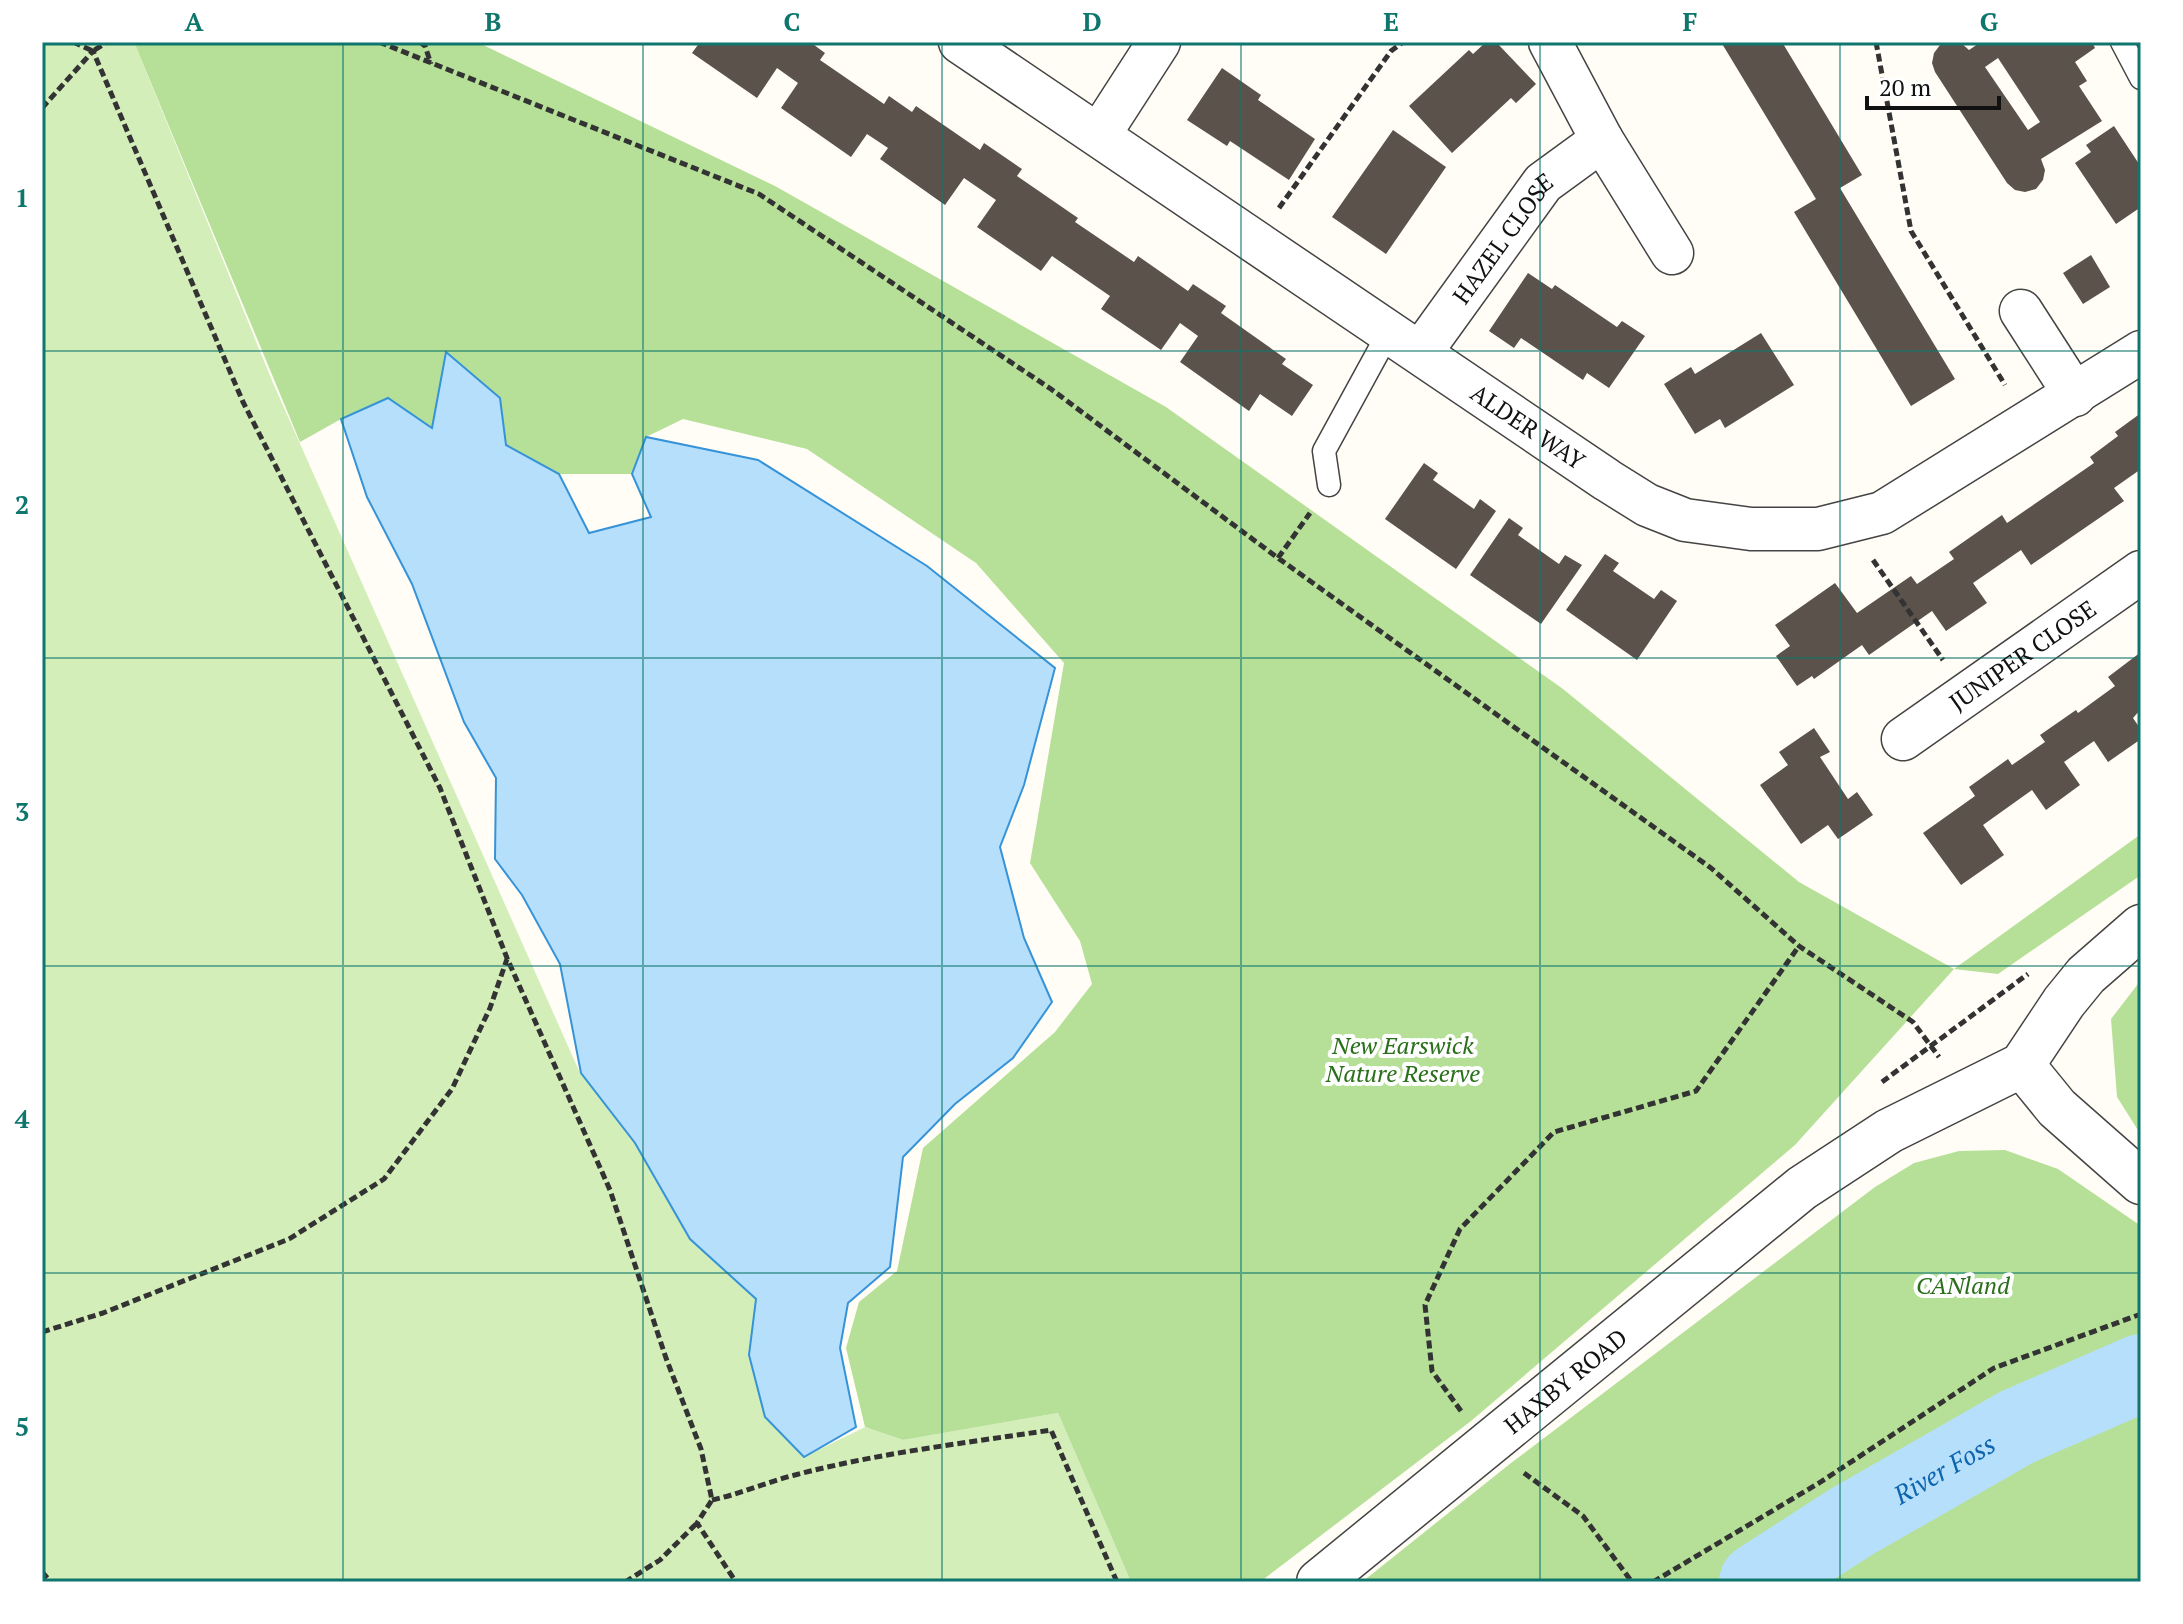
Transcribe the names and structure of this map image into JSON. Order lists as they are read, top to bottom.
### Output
{
  "streets": {
    "street": [
      "HAZEL CLOSE",
      "ALDER WAY",
      "JUNIPER CLOSE",
      "HAXBY ROAD"
    ]
  },
  "crossings": [
    ["HAZEL CLOSE", "ALDER WAY"]
  ],
  "water": ["River Foss"],
  "parks": ["New Earswick Nature Reserve", "CANland"],
  "scale_bar": "20 m",
  "grid": {
    "columns": [
      "A",
      "B",
      "C",
      "D",
      "E",
      "F",
      "G"
    ],
    "rows": [
      "1",
      "2",
      "3",
      "4",
      "5"
    ]
  }
}
